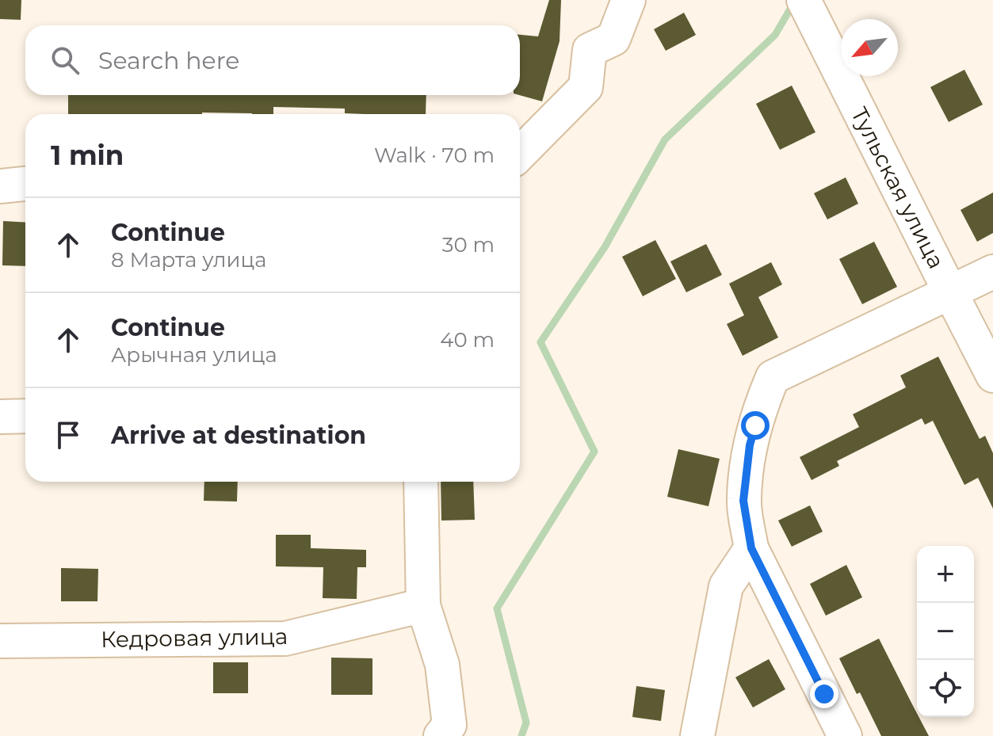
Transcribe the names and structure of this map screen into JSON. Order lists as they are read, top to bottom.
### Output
{
  "streets": {
    "street": ["Тульская улица", "Кедровая улица"]
  },
  "north": "bottom left",
  "page": {
    "search": "Search here",
    "heading": ["1 min", "Walk · 70 m"],
    "list": [
      ["Continue", "8 Марта улица", "30 m"],
      ["Continue", "Арычная улица", "40 m"],
      "Arrive at destination"
    ],
    "map_buttons": ["+", "−"]
  }
}
